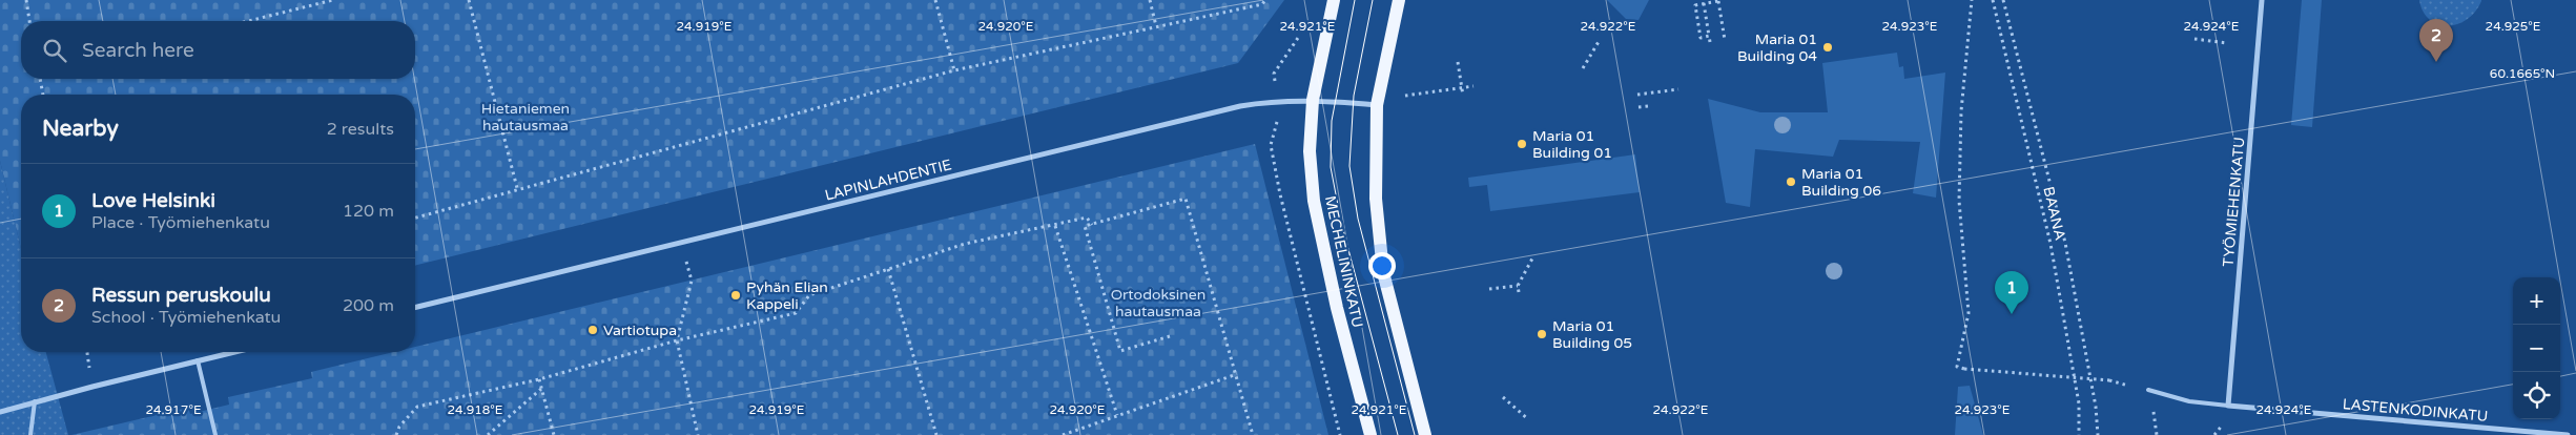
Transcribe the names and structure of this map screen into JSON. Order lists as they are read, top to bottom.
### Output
{
  "streets": {
    "main road": ["MECHELININKATU"],
    "street": ["LAPINLAHDENTIE", "TYÖMIEHENKATU", "LASTENKODINKATU"],
    "path": ["BAANA"]
  },
  "crossings": [
    ["LAPINLAHDENTIE", "MECHELININKATU"],
    ["TYÖMIEHENKATU", "LASTENKODINKATU"]
  ],
  "parks": ["Hietaniemen hautausmaa", "Ortodoksinen hautausmaa"],
  "places": [
    "Maria 01 Building 04",
    "Maria 01 Building 01",
    "Maria 01 Building 06",
    "Pyhän Elian Kappeli",
    "Vartiotupa",
    "Maria 01 Building 05"
  ],
  "page": {
    "pins": ["2", "1"],
    "search": "Search here",
    "heading": ["Nearby", "2 results"],
    "list": [
      {
        "mark": "1",
        "name": "Love Helsinki",
        "note": "Place · Työmiehenkatu",
        "value": "120 m"
      },
      {
        "mark": "2",
        "name": "Ressun peruskoulu",
        "note": "School · Työmiehenkatu",
        "value": "200 m"
      }
    ],
    "map_buttons": ["+", "−"]
  },
  "coordinates": [
    "24.919°E",
    "24.920°E",
    "24.921°E",
    "24.922°E",
    "24.923°E",
    "24.924°E",
    "24.925°E",
    "60.1665°N",
    "24.917°E",
    "24.918°E"
  ]
}
